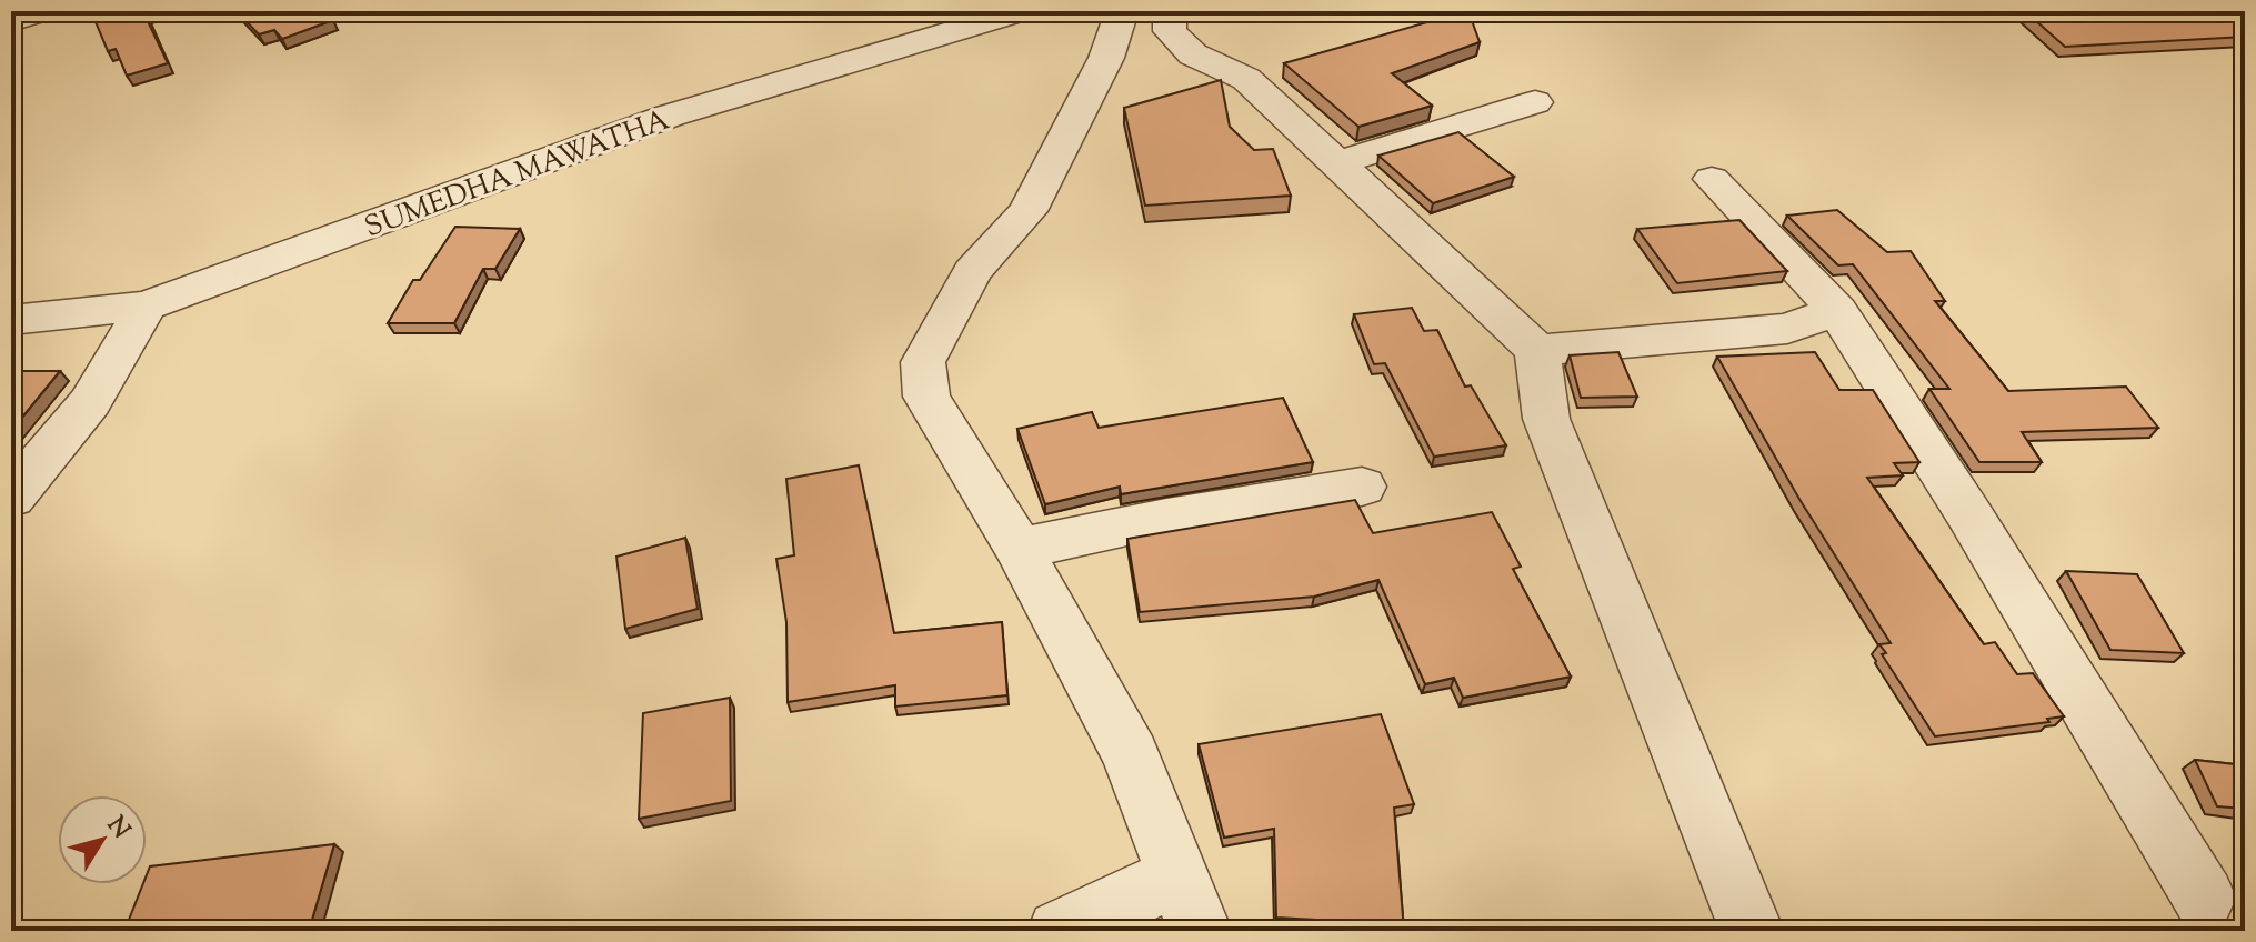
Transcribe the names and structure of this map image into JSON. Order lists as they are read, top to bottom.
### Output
{
  "streets": {
    "street": ["SUMEDHA MAWATHA"]
  },
  "north": "top right"
}
